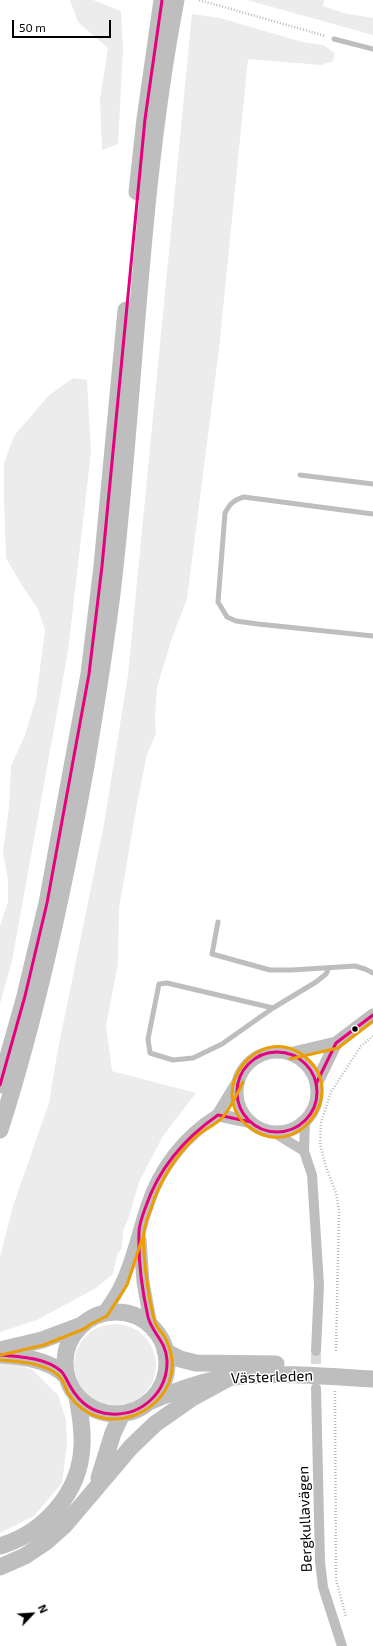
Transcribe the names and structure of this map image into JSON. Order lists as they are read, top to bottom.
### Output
{
  "streets": {
    "highway": ["Västerleden"],
    "street": ["Bergkullavägen"]
  },
  "scale_bar": "50 m",
  "north": "top right"
}
